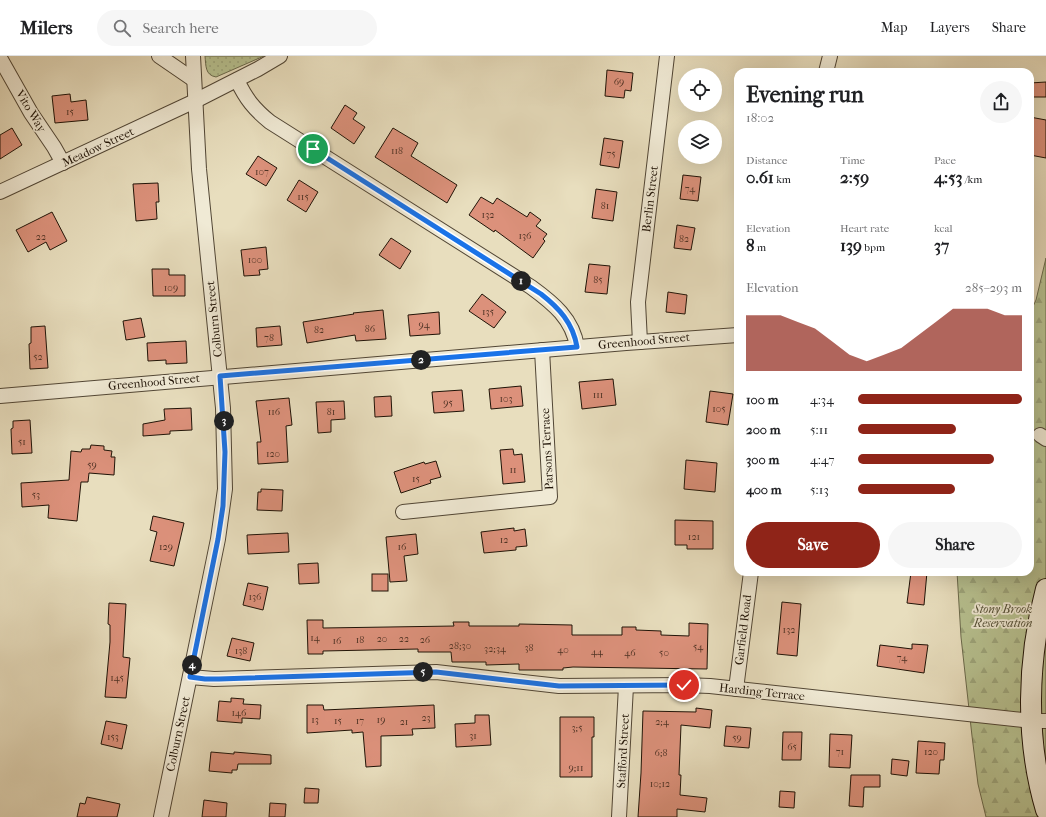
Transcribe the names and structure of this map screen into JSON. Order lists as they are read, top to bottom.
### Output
{
  "streets": {
    "street": [
      "Vito Way",
      "Meadow Street",
      "Berlin Street",
      "Colburn Street",
      "Greenhood Street",
      "Parsons Terrace",
      "Garfield Road",
      "Harding Terrace",
      "Stafford Street"
    ]
  },
  "crossings": [
    ["Vito Way", "Meadow Street"],
    ["Meadow Street", "Colburn Street"],
    ["Berlin Street", "Greenhood Street"],
    ["Colburn Street", "Greenhood Street"],
    ["Colburn Street", "Harding Terrace"],
    ["Greenhood Street", "Parsons Terrace"],
    ["Garfield Road", "Harding Terrace"],
    ["Harding Terrace", "Stafford Street"]
  ],
  "parks": ["Stony Brook Reservation"],
  "house_numbers": [
    "69",
    "15",
    "118",
    "75",
    "107",
    "74",
    "115",
    "81",
    "132",
    "136",
    "22",
    "82",
    "100",
    "85",
    "109",
    "135",
    "94",
    "86",
    "82",
    "78",
    "52",
    "111",
    "103",
    "95",
    "105",
    "116",
    "81",
    "51",
    "120",
    "59",
    "11",
    "15",
    "53",
    "121",
    "12",
    "129",
    "16",
    "136",
    "132",
    "14",
    "20",
    "22",
    "18",
    "26",
    "16",
    "28;30",
    "54",
    "38",
    "32;34",
    "40",
    "138",
    "44",
    "46",
    "50",
    "74",
    "145",
    "146",
    "23",
    "13",
    "19",
    "15",
    "17",
    "21",
    "2;4",
    "3;5",
    "31",
    "153",
    "59",
    "65",
    "71",
    "120",
    "6;8",
    "9;11",
    "10;12"
  ],
  "page": {
    "header": "Milers",
    "search": "Search here",
    "nav": ["Map", "Layers", "Share"],
    "heading": ["Evening run", "18:02"],
    "stats": [
      ["Distance", "0.61 km"],
      ["Time", "2:59"],
      ["Pace", "4:53 /km"],
      ["Elevation", "8 m"],
      ["Heart rate", "139 bpm"],
      ["kcal", "37"]
    ],
    "pins": [
      "1",
      "2",
      "3",
      "4",
      "5"
    ],
    "chart": ["Elevation", "285–293 m"],
    "list": [
      {
        "name": "100 m",
        "note": "4:34"
      },
      {
        "name": "200 m",
        "note": "5:11"
      },
      {
        "name": "300 m",
        "note": "4:47"
      },
      {
        "name": "400 m",
        "note": "5:13"
      }
    ],
    "buttons": ["Save", "Share"]
  }
}
